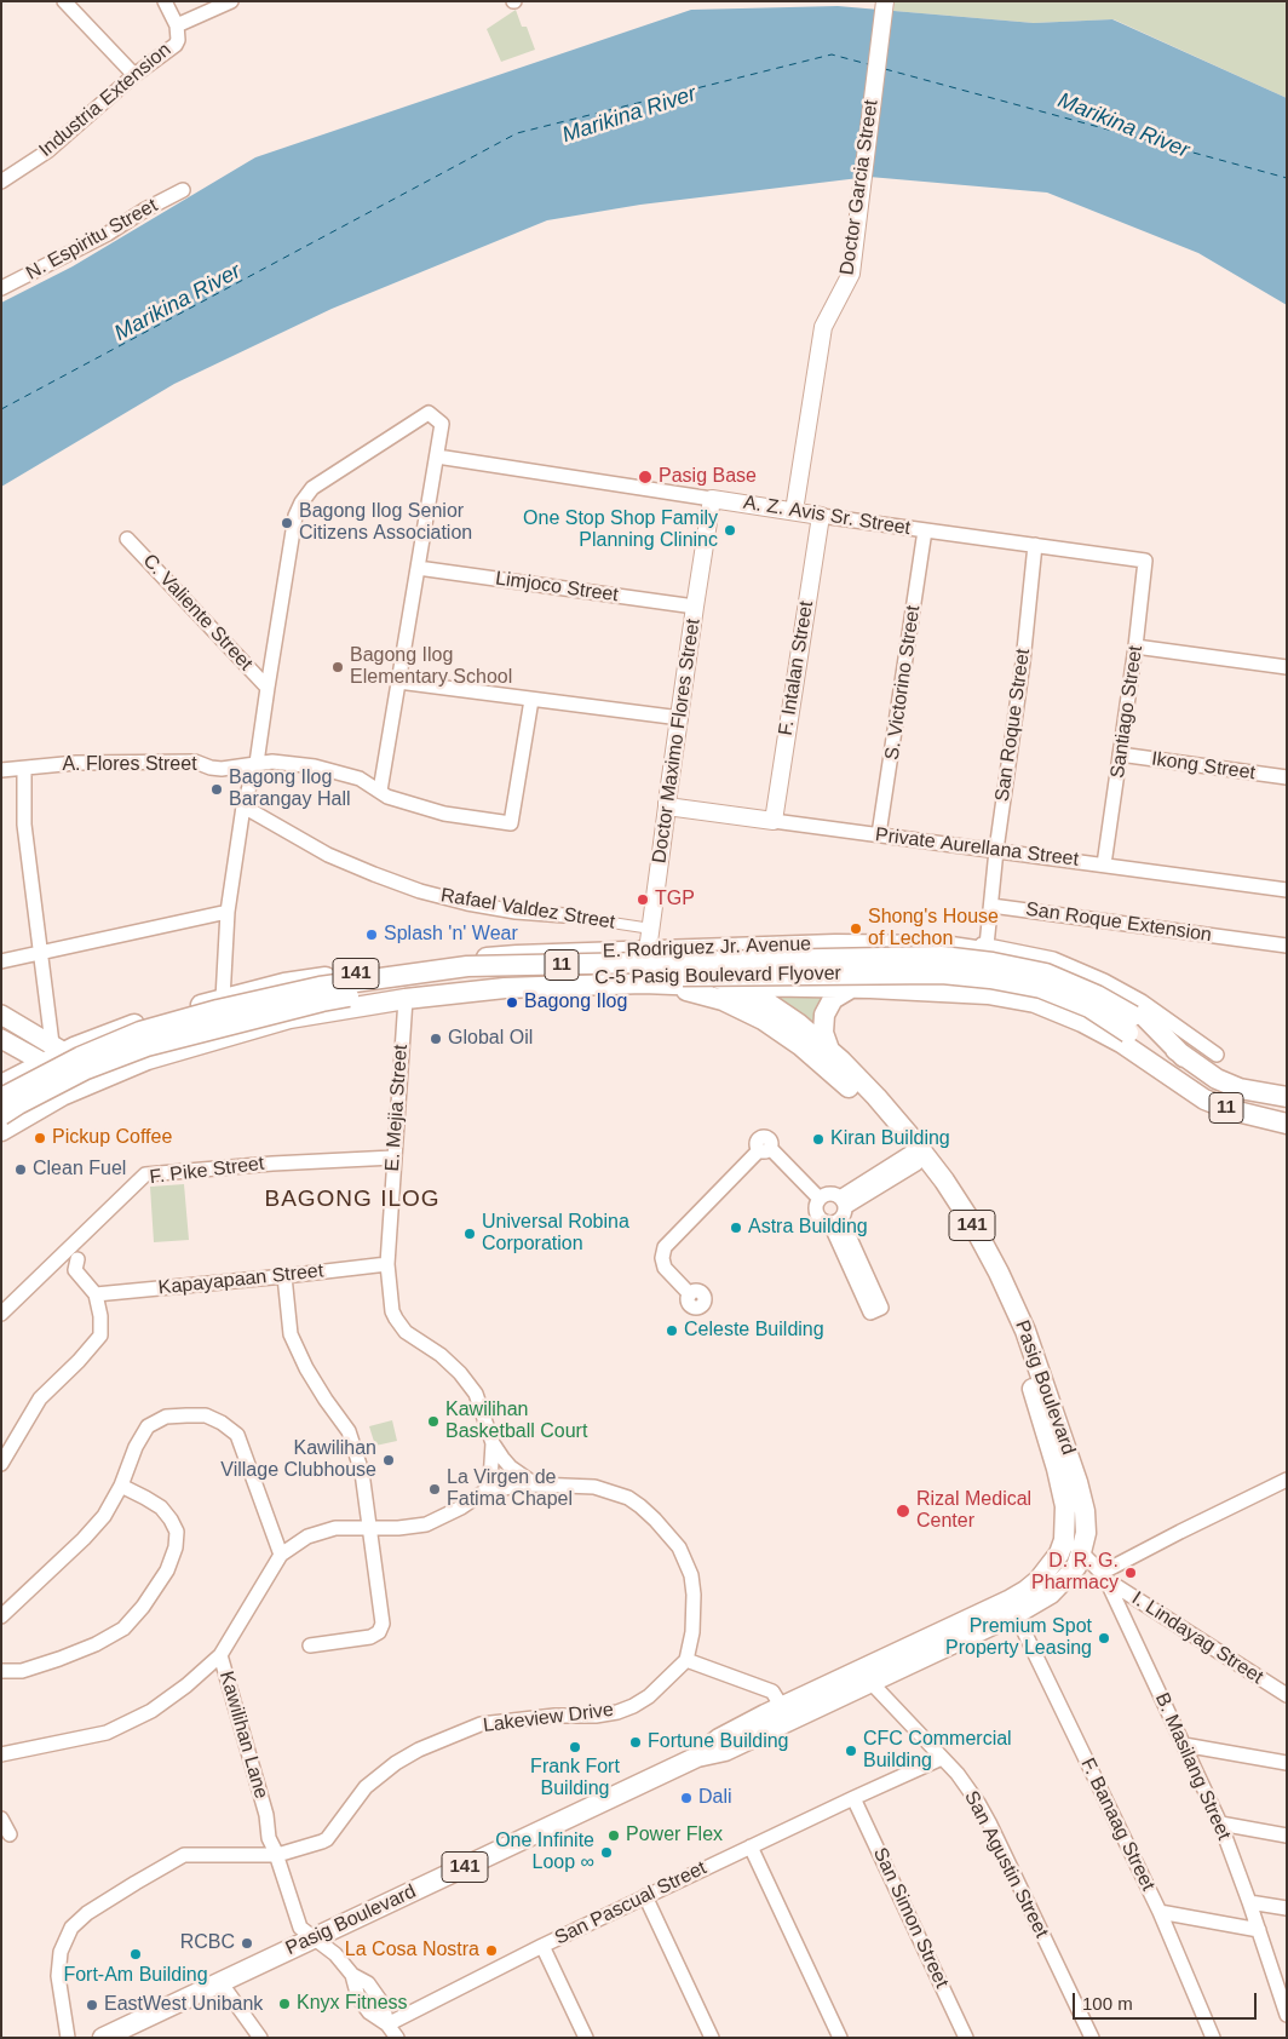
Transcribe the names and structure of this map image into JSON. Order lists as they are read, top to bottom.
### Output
{
  "streets": {
    "main road": [
      "E. Rodriguez Jr. Avenue",
      "11",
      "141",
      "C-5 Pasig Boulevard Flyover",
      "Pasig Boulevard"
    ],
    "street": [
      "Industria Extension",
      "Doctor Garcia Street",
      "N. Espiritu Street",
      "A. Z. Avis Sr. Street",
      "Limjoco Street",
      "C. Valiente Street",
      "F. Intalan Street",
      "S. Victorino Street",
      "Santiago Street",
      "San Roque Street",
      "Doctor Maximo Flores Street",
      "A. Flores Street",
      "Ikong Street",
      "Private Aurellana Street",
      "Rafael Valdez Street",
      "San Roque Extension",
      "E. Mejia Street",
      "F. Pike Street",
      "Kapayapaan Street",
      "I. Lindayag Street",
      "Lakeview Drive",
      "Kawilihan Lane",
      "B. Masilang Street",
      "F. Banaag Street",
      "San Agustin Street",
      "San Pascual Street",
      "San Simon Street"
    ]
  },
  "crossings": [
    ["Doctor Garcia Street", "A. Z. Avis Sr. Street"],
    ["A. Z. Avis Sr. Street", "F. Intalan Street"],
    ["A. Z. Avis Sr. Street", "S. Victorino Street"],
    ["A. Z. Avis Sr. Street", "Santiago Street"],
    ["A. Z. Avis Sr. Street", "San Roque Street"],
    ["A. Z. Avis Sr. Street", "Doctor Maximo Flores Street"],
    ["Limjoco Street", "Doctor Maximo Flores Street"],
    ["F. Intalan Street", "Private Aurellana Street"],
    ["S. Victorino Street", "Private Aurellana Street"],
    ["Santiago Street", "Ikong Street"],
    ["Santiago Street", "Private Aurellana Street"],
    ["San Roque Street", "Private Aurellana Street"],
    ["San Roque Street", "San Roque Extension"],
    ["Doctor Maximo Flores Street", "Private Aurellana Street"],
    ["Doctor Maximo Flores Street", "Rafael Valdez Street"],
    ["Doctor Maximo Flores Street", "E. Rodriguez Jr. Avenue"],
    ["Doctor Maximo Flores Street", "Pasig Boulevard"],
    ["E. Rodriguez Jr. Avenue", "11"],
    ["E. Rodriguez Jr. Avenue", "C-5 Pasig Boulevard Flyover"],
    ["E. Rodriguez Jr. Avenue", "E. Mejia Street"],
    ["E. Rodriguez Jr. Avenue", "Pasig Boulevard"],
    ["11", "C-5 Pasig Boulevard Flyover"],
    ["E. Mejia Street", "F. Pike Street"],
    ["E. Mejia Street", "Kapayapaan Street"],
    ["Pasig Boulevard", "Kawilihan Lane"],
    ["Pasig Boulevard", "B. Masilang Street"],
    ["Pasig Boulevard", "F. Banaag Street"],
    ["Pasig Boulevard", "San Agustin Street"],
    ["I. Lindayag Street", "B. Masilang Street"],
    ["Lakeview Drive", "Kawilihan Lane"],
    ["San Agustin Street", "San Pascual Street"],
    ["San Pascual Street", "San Simon Street"]
  ],
  "districts": ["BAGONG ILOG"],
  "water": ["Marikina River"],
  "places": [
    "Pasig Base",
    "Bagong Ilog Senior Citizens Association",
    "One Stop Shop Family Planning Clininc",
    "Bagong Ilog Elementary School",
    "Bagong Ilog Barangay Hall",
    "TGP",
    "Shong's House of Lechon",
    "Splash 'n' Wear",
    "Bagong Ilog",
    "Global Oil",
    "Pickup Coffee",
    "Kiran Building",
    "Clean Fuel",
    "Astra Building",
    "Universal Robina Corporation",
    "Celeste Building",
    "Kawilihan Basketball Court",
    "Kawilihan Village Clubhouse",
    "La Virgen de Fatima Chapel",
    "Rizal Medical Center",
    "D. R. G. Pharmacy",
    "Premium Spot Property Leasing",
    "Fortune Building",
    "Frank Fort Building",
    "CFC Commercial Building",
    "Dali",
    "Power Flex",
    "One Infinite Loop ∞",
    "RCBC",
    "La Cosa Nostra",
    "Fort-Am Building",
    "Knyx Fitness",
    "EastWest Unibank"
  ],
  "scale_bar": "100 m"
}
